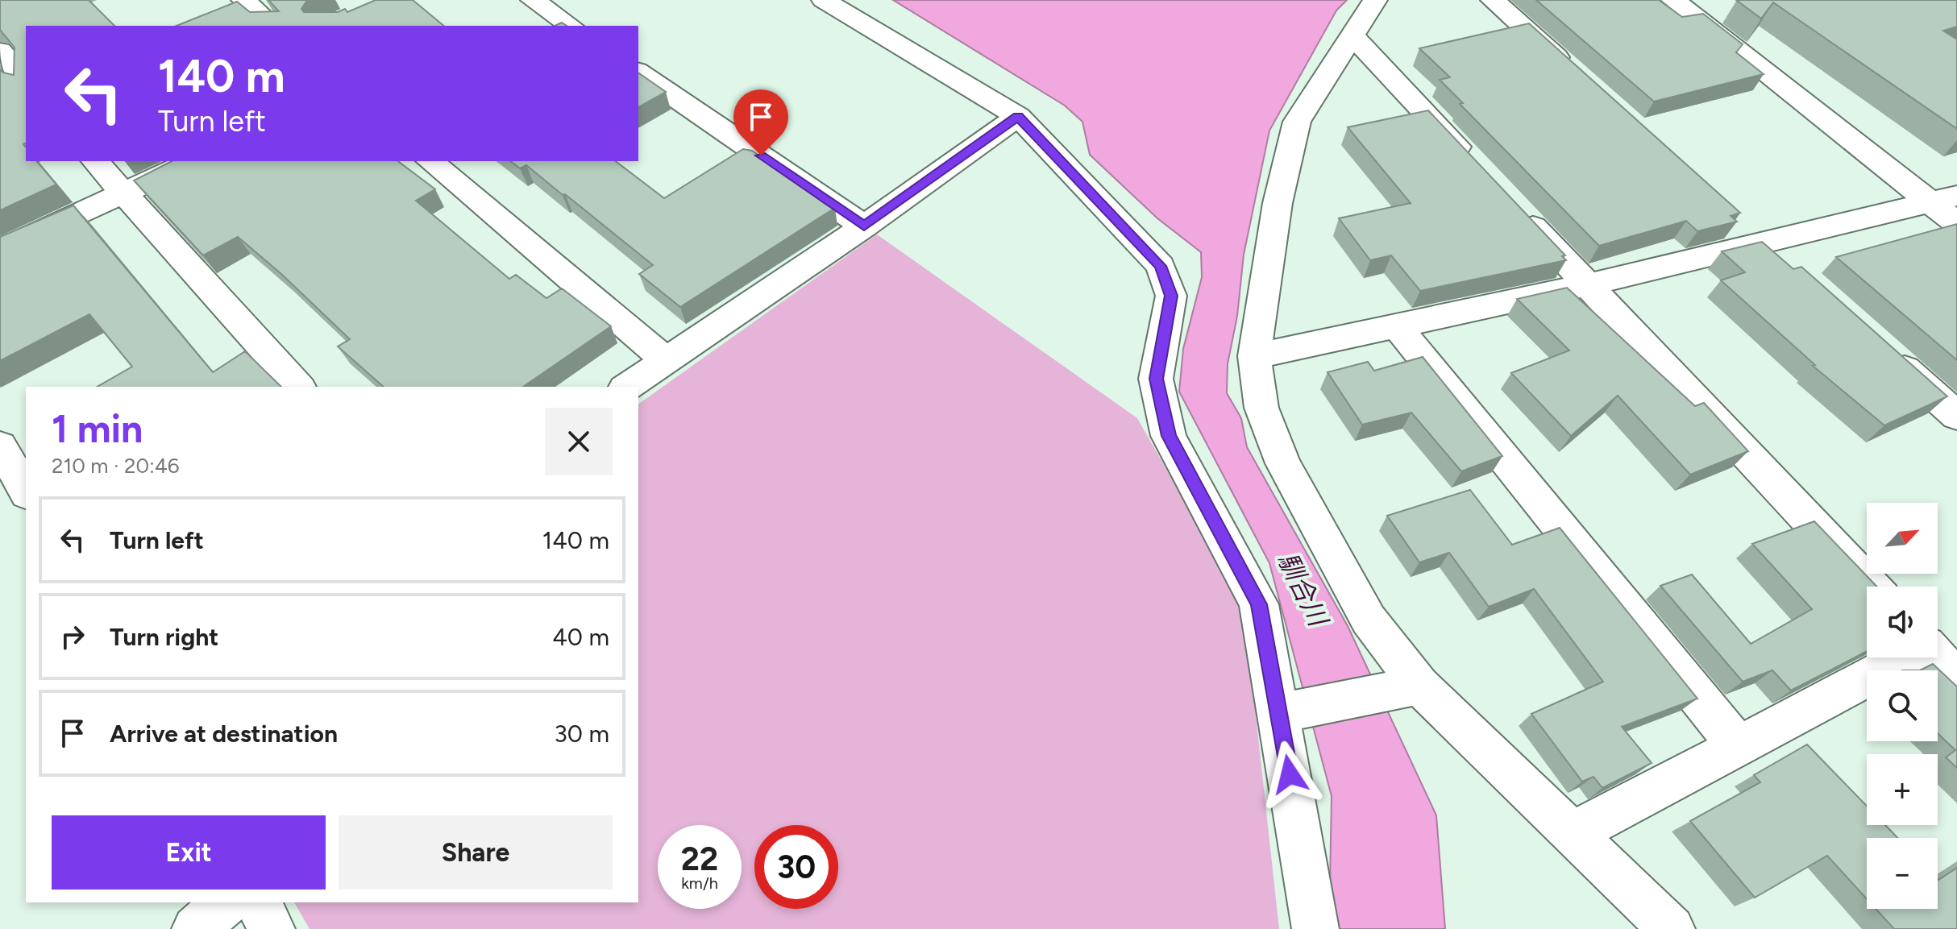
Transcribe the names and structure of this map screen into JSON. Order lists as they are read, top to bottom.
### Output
{
  "water": ["馴合川"],
  "north": "top right",
  "page": {
    "turn": ["140 m", "Turn left"],
    "heading": ["1 min", "210 m · 20:46"],
    "list": [
      {
        "name": "Turn left",
        "value": "140 m"
      },
      {
        "name": "Turn right",
        "value": "40 m"
      },
      {
        "name": "Arrive at destination",
        "value": "30 m"
      }
    ],
    "map_buttons": ["+", "−"],
    "buttons": ["Exit", "Share"],
    "speed": "22 km/h",
    "limit": "30"
  }
}
